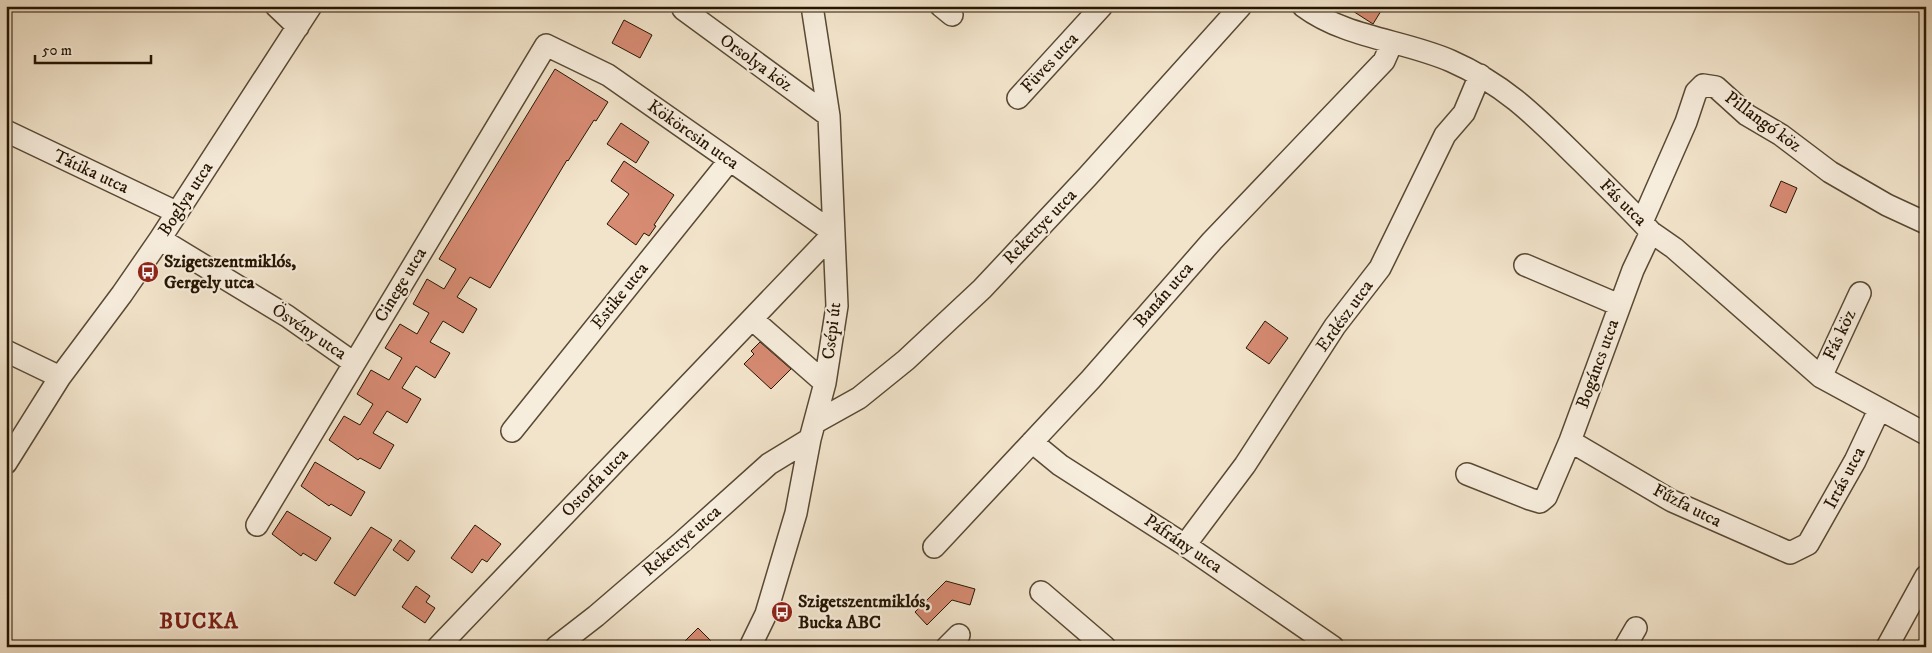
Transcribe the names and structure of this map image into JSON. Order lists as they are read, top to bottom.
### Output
{
  "streets": {
    "street": [
      "Orsolya köz",
      "Füves utca",
      "Pillangó köz",
      "Kökörcsin utca",
      "Tátika utca",
      "Boglya utca",
      "Fás utca",
      "Rekettye utca",
      "Cinege utca",
      "Banán utca",
      "Estike utca",
      "Erdész utca",
      "Csépi út",
      "Ösvény utca",
      "Fás köz",
      "Bogáncs utca",
      "Irtás utca",
      "Ostorfa utca",
      "Fűzfa utca",
      "Páfrány utca"
    ]
  },
  "crossings": [
    ["Orsolya köz", "Csépi út"],
    ["Pillangó köz", "Fás utca"],
    ["Pillangó köz", "Bogáncs utca"],
    ["Kökörcsin utca", "Cinege utca"],
    ["Kökörcsin utca", "Estike utca"],
    ["Kökörcsin utca", "Csépi út"],
    ["Kökörcsin utca", "Ostorfa utca"],
    ["Tátika utca", "Boglya utca"],
    ["Boglya utca", "Ösvény utca"],
    ["Fás utca", "Banán utca"],
    ["Fás utca", "Erdész utca"],
    ["Fás utca", "Fás köz"],
    ["Fás utca", "Bogáncs utca"],
    ["Fás utca", "Irtás utca"],
    ["Rekettye utca", "Csépi út"],
    ["Cinege utca", "Ösvény utca"],
    ["Banán utca", "Páfrány utca"],
    ["Erdész utca", "Páfrány utca"],
    ["Csépi út", "Ostorfa utca"],
    ["Bogáncs utca", "Fűzfa utca"],
    ["Irtás utca", "Fűzfa utca"]
  ],
  "districts": ["BUCKA"],
  "places": {
    "bus stop": ["Szigetszentmiklós, Gergely utca", "Szigetszentmiklós, Bucka ABC"]
  },
  "scale_bar": "50 m"
}
